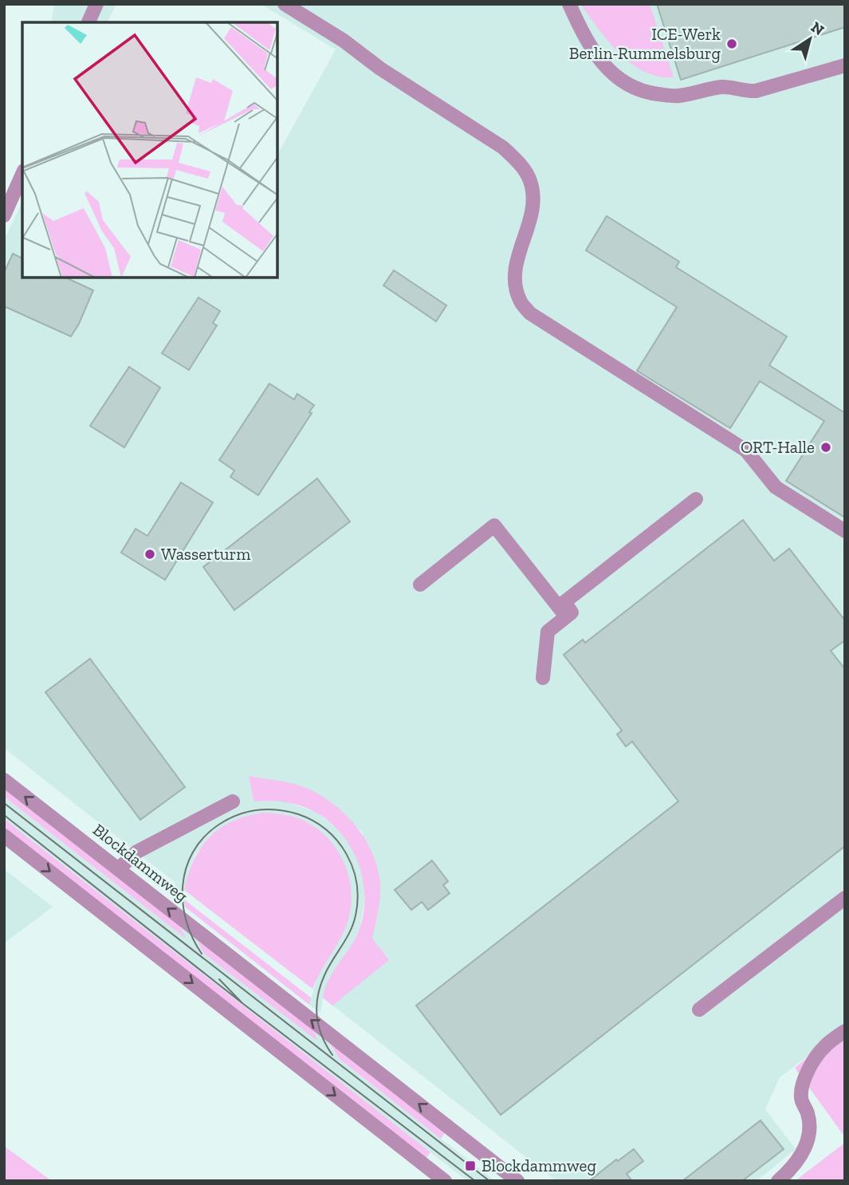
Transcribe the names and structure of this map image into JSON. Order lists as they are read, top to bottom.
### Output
{
  "streets": {
    "street": ["Blockdammweg"]
  },
  "places": {
    "other": ["ICE-Werk Berlin-Rummelsburg", "ORT-Halle", "Wasserturm"],
    "transit": ["Blockdammweg"]
  },
  "north": "top right"
}
